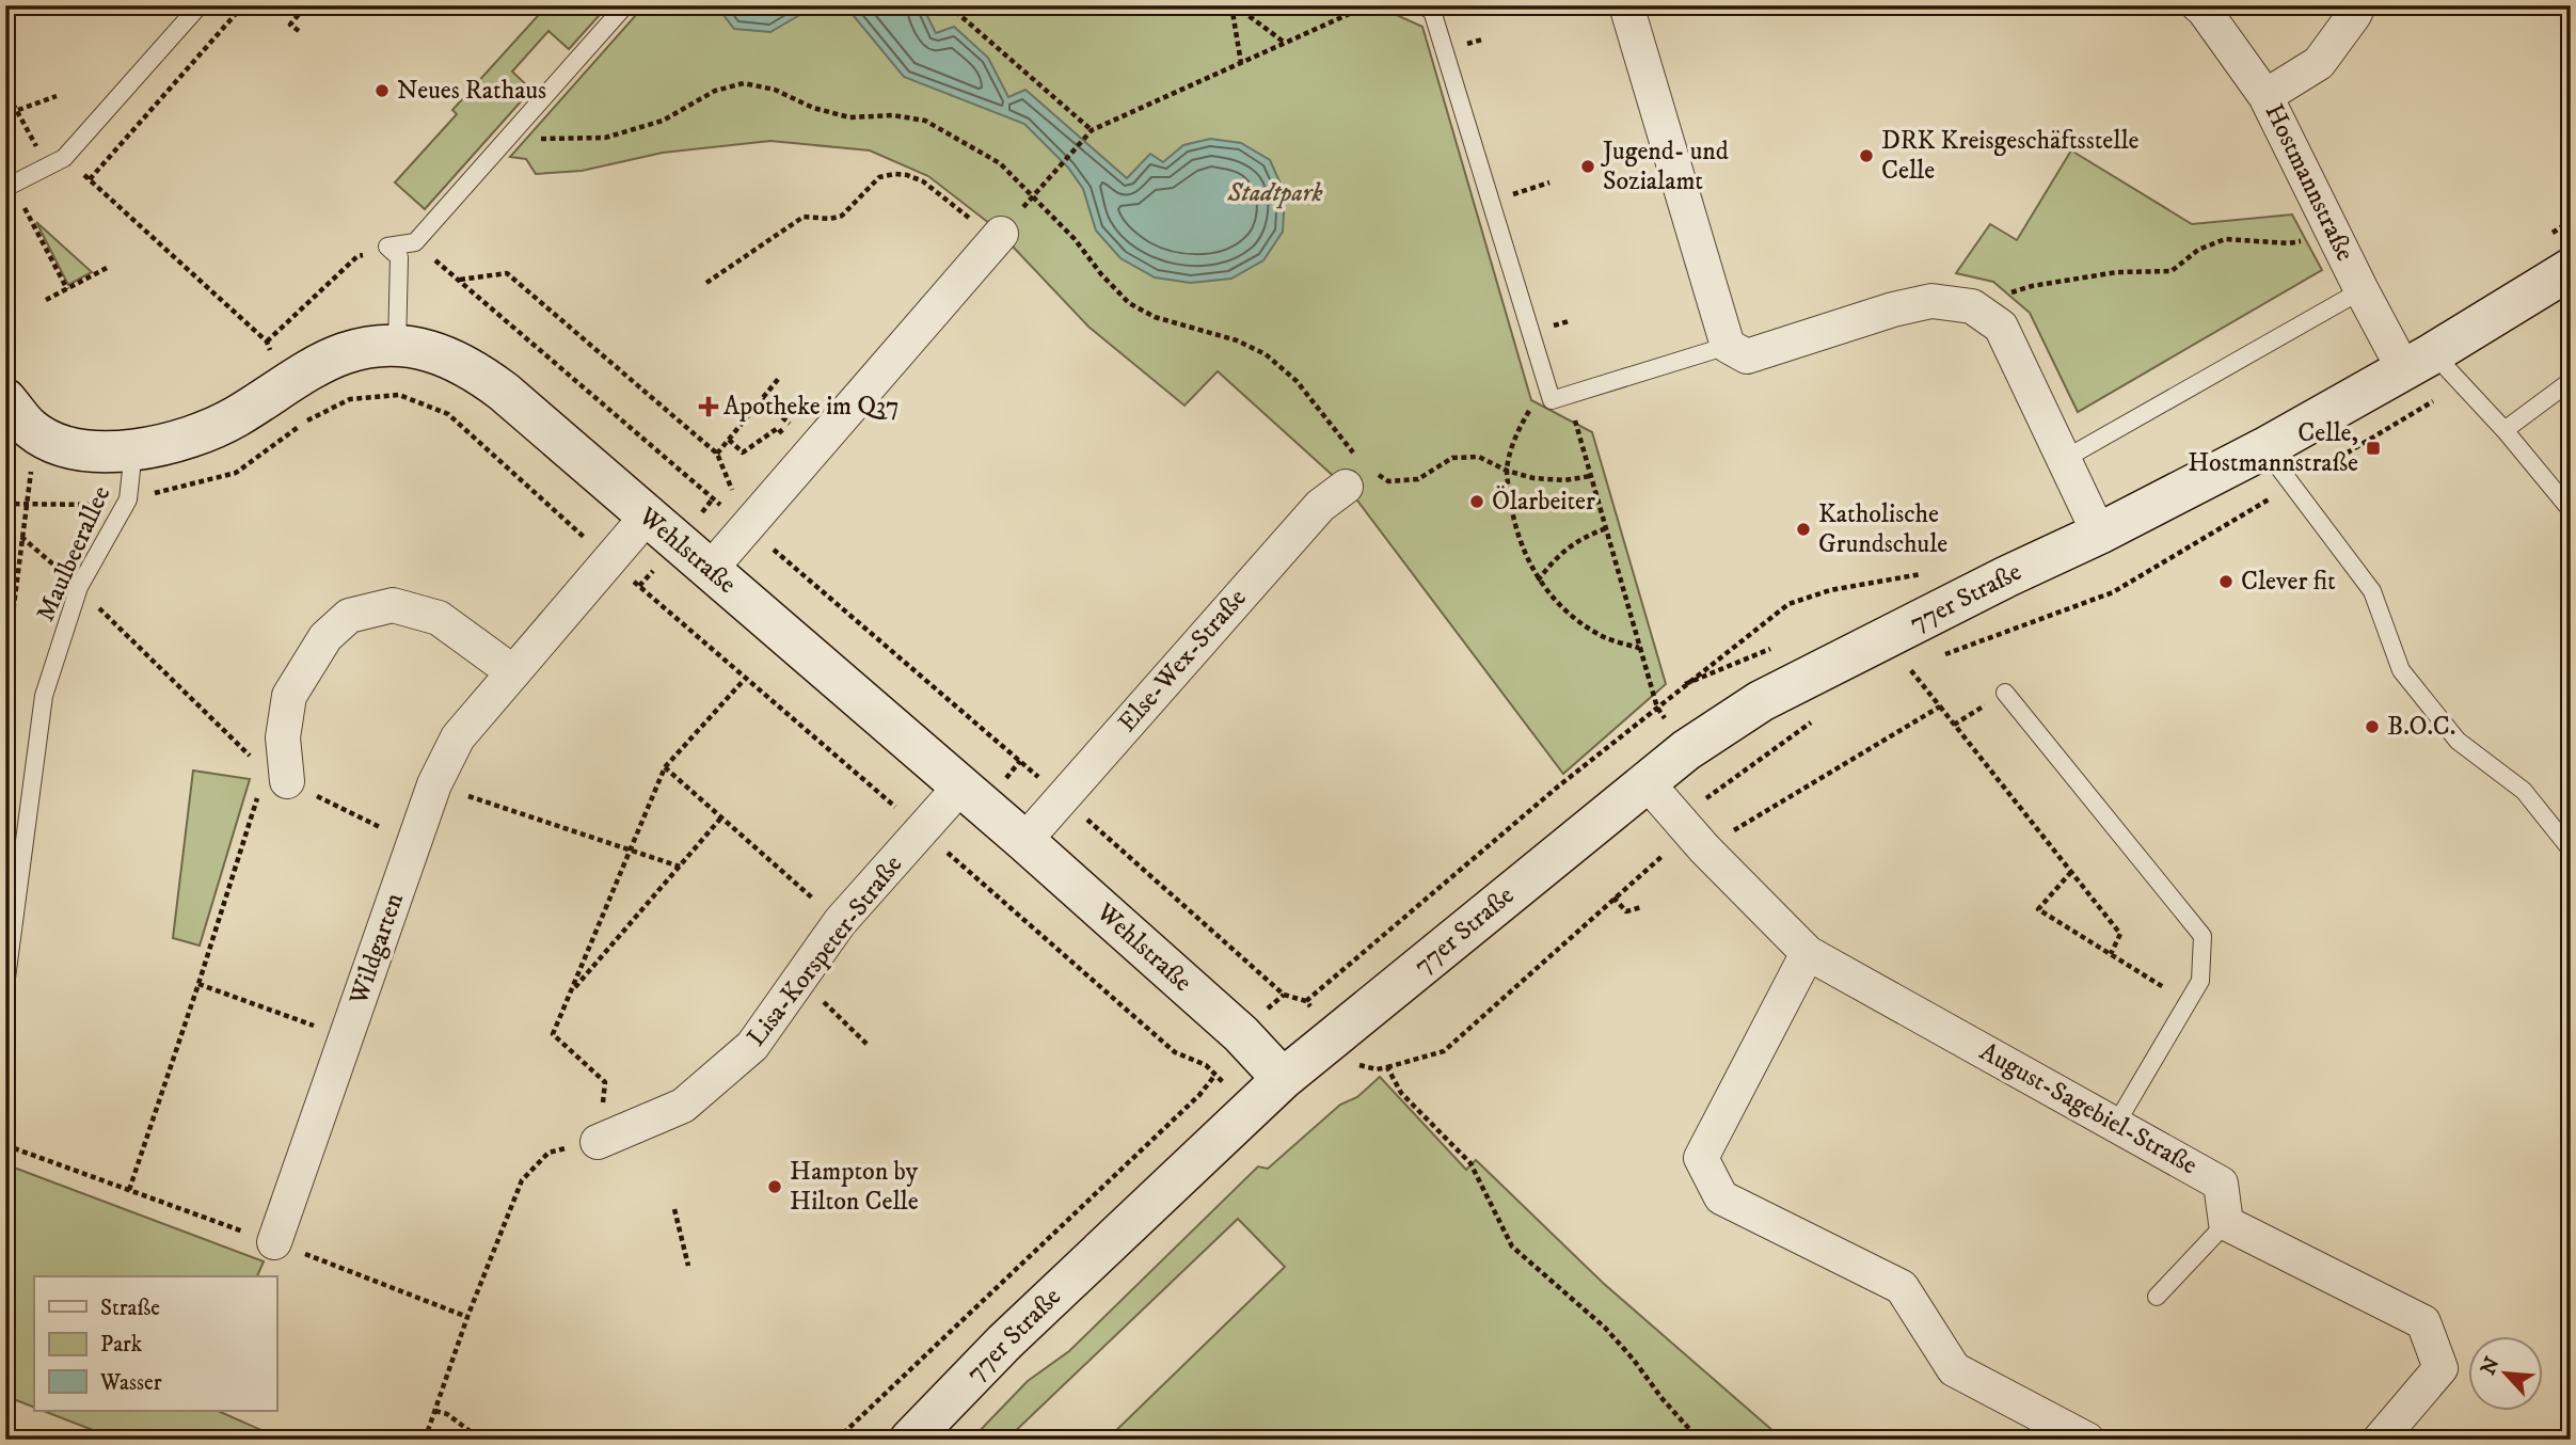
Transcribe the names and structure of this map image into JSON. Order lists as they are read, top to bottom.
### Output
{
  "streets": {
    "street": [
      "Hostmannstraße",
      "Wehlstraße",
      "77er Straße",
      "Else-Wex-Straße",
      "Wildgarten",
      "Lisa-Korspeter-Straße",
      "August-Sagebiel-Straße"
    ],
    "lane": ["Maulbeerallee"]
  },
  "crossings": [
    ["Hostmannstraße", "77er Straße"],
    ["Wehlstraße", "Maulbeerallee"],
    ["Wehlstraße", "77er Straße"],
    ["Wehlstraße", "Else-Wex-Straße"],
    ["Wehlstraße", "Wildgarten"],
    ["Wehlstraße", "Lisa-Korspeter-Straße"],
    ["77er Straße", "August-Sagebiel-Straße"]
  ],
  "parks": ["Stadtpark"],
  "places": {
    "other": [
      "Neues Rathaus",
      "DRK Kreisgeschäftsstelle Celle",
      "Jugend- und Sozialamt",
      "Ölarbeiter",
      "Katholische Grundschule",
      "Clever fit",
      "B.O.C.",
      "Hampton by Hilton Celle"
    ],
    "health": ["Apotheke im Q37"],
    "transit": ["Celle, Hostmannstraße"]
  },
  "legend": ["Straße", "Park", "Wasser"],
  "north": "top left"
}
